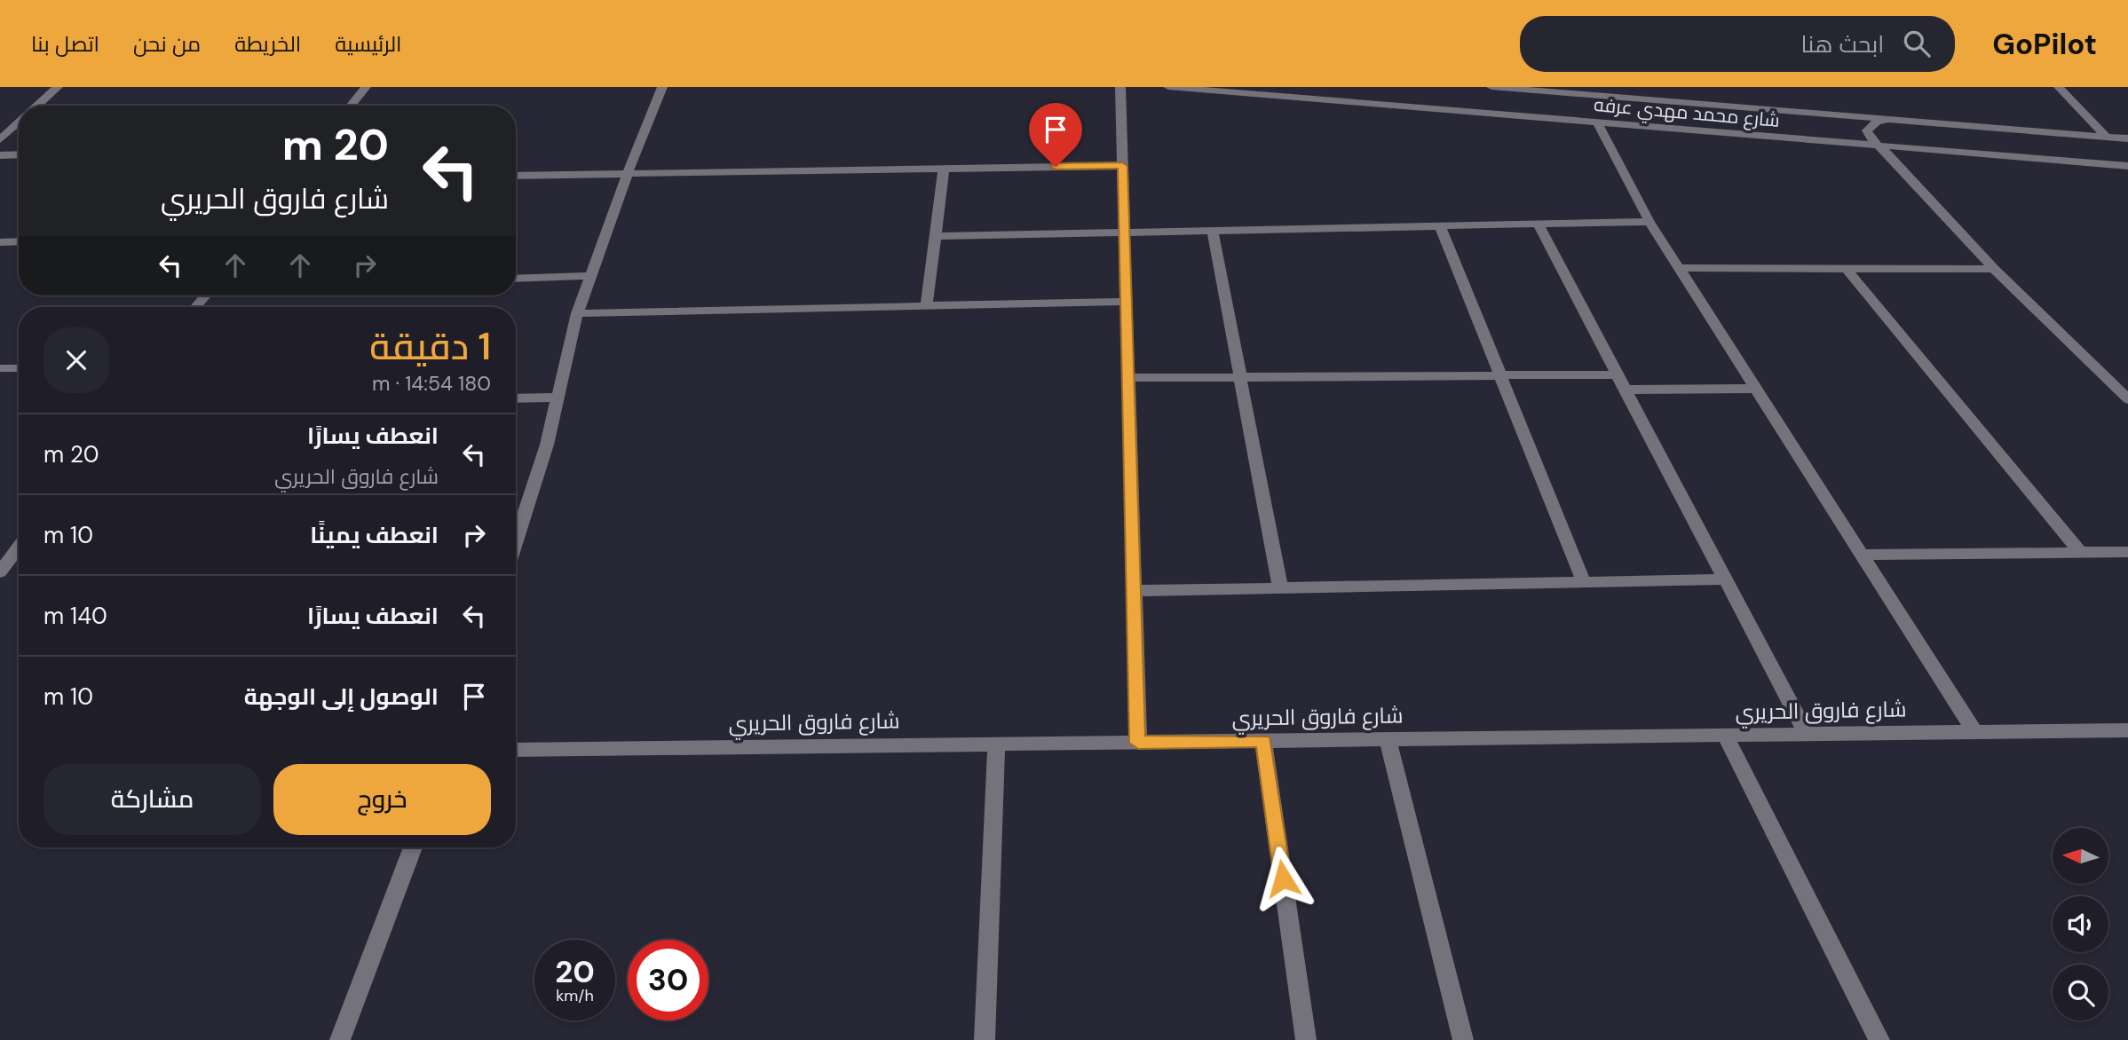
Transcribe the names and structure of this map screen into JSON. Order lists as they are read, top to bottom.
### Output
{
  "streets": {
    "street": ["شارع محمد مهدي عرفه", "شارع فاروق الحريري"]
  },
  "north": "left",
  "page": {
    "header": "GoPilot",
    "search": "ابحث هنا",
    "nav": [
      "الرئيسية",
      "الخريطة",
      "من نحن",
      "اتصل بنا"
    ],
    "turn": ["20 m", "شارع فاروق الحريري"],
    "heading": ["1 دقيقة", "180 m · 14:54"],
    "list": [
      {
        "name": "انعطف يسارًا",
        "note": "شارع فاروق الحريري",
        "value": "20 m"
      },
      {
        "name": "انعطف يمينًا",
        "value": "10 m"
      },
      {
        "name": "انعطف يسارًا",
        "value": "140 m"
      },
      {
        "name": "الوصول إلى الوجهة",
        "value": "10 m"
      }
    ],
    "buttons": ["خروج", "مشاركة"],
    "speed": "20 km/h",
    "limit": "30"
  }
}
